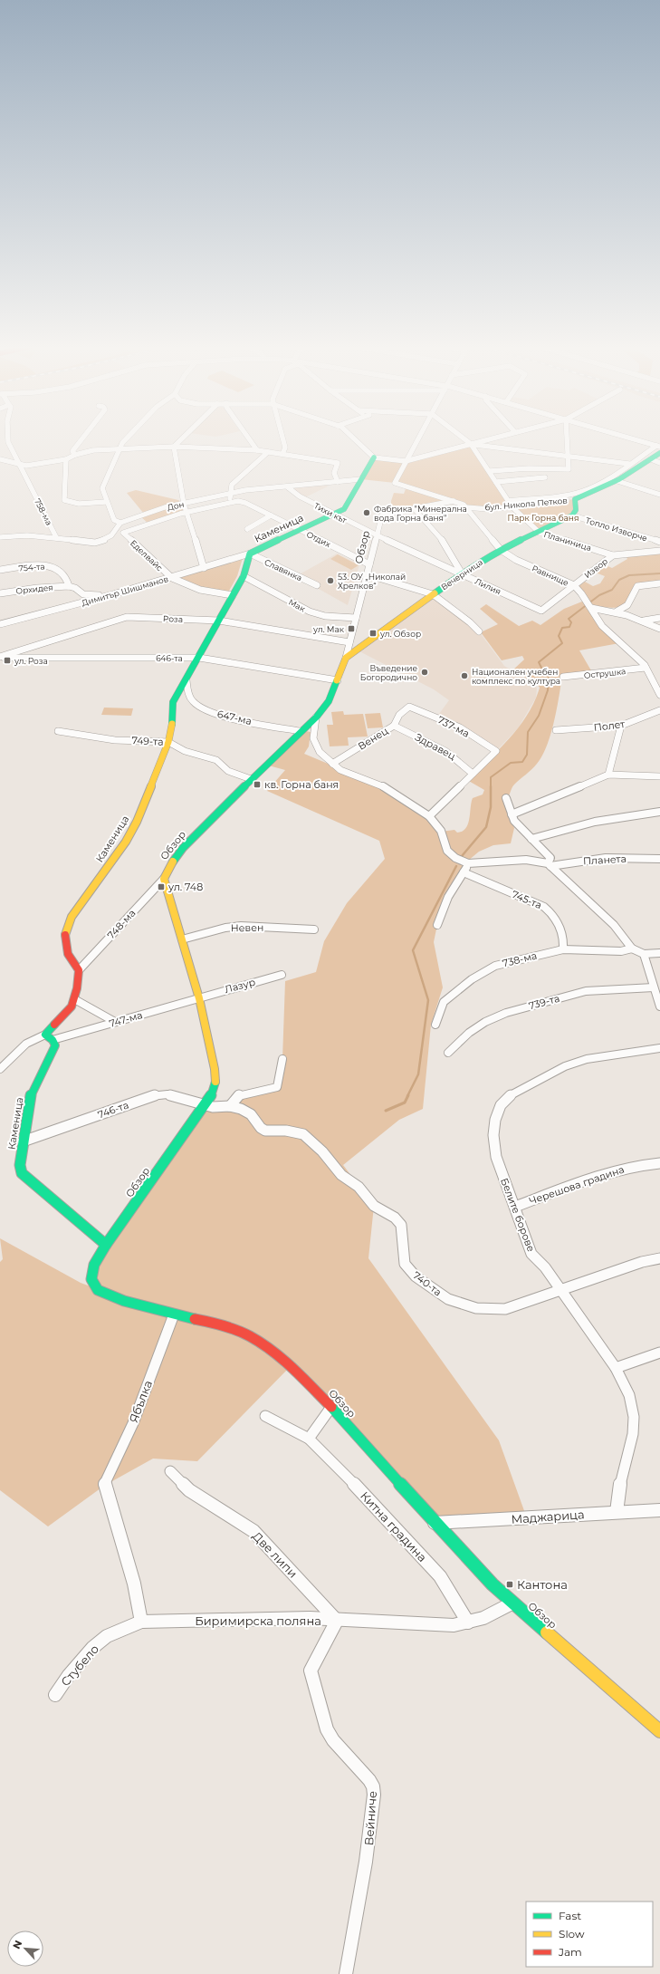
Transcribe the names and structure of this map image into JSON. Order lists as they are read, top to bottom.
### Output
{
  "streets": {
    "main road": [
      "бул. Никола Петков",
      "Каменица",
      "Обзор",
      "Вечерница"
    ],
    "street": [
      "Дон",
      "758-ма",
      "Тихи кът",
      "Топло Изворче",
      "Отдих",
      "Планиница",
      "Еделвайс",
      "754-та",
      "Извор",
      "Славянка",
      "Равнище",
      "Лилия",
      "Орхидея",
      "Димитър Шишманов",
      "Мак",
      "Роза",
      "646-та",
      "Острушка",
      "647-ма",
      "Полет",
      "737-ма",
      "Венец",
      "749-та",
      "Здравец",
      "Планета",
      "745-та",
      "748-ма",
      "Невен",
      "738-ма",
      "Лазур",
      "739-та",
      "747-ма",
      "746-та",
      "Черешова градина",
      "Белите борове",
      "740-та",
      "Ябълка",
      "Маджарица",
      "Китна градина",
      "Две липи",
      "Биримирска поляна",
      "Стубело",
      "Вейниче"
    ]
  },
  "crossings": [
    ["бул. Никола Петков", "Планиница"],
    ["бул. Никола Петков", "Равнище"],
    ["Дон", "Тихи кът"],
    ["Дон", "Каменица"],
    ["Дон", "Отдих"],
    ["Дон", "Еделвайс"],
    ["Тихи кът", "Каменица"],
    ["Тихи кът", "Обзор"],
    ["Тихи кът", "Лилия"],
    ["Каменица", "Отдих"],
    ["Каменица", "Обзор"],
    ["Каменица", "Еделвайс"],
    ["Каменица", "Славянка"],
    ["Каменица", "Димитър Шишманов"],
    ["Каменица", "Мак"],
    ["Каменица", "Роза"],
    ["Каменица", "646-та"],
    ["Каменица", "647-ма"],
    ["Каменица", "749-та"],
    ["Каменица", "748-ма"],
    ["Каменица", "747-ма"],
    ["Каменица", "746-та"],
    ["Топло Изворче", "Вечерница"],
    ["Отдих", "Обзор"],
    ["Планиница", "Извор"],
    ["Планиница", "Вечерница"],
    ["Обзор", "Вечерница"],
    ["Обзор", "Равнище"],
    ["Обзор", "Лилия"],
    ["Обзор", "Мак"],
    ["Обзор", "Роза"],
    ["Обзор", "646-та"],
    ["Обзор", "647-ма"],
    ["Обзор", "749-та"],
    ["Обзор", "748-ма"],
    ["Обзор", "Невен"],
    ["Обзор", "Лазур"],
    ["Обзор", "747-ма"],
    ["Обзор", "746-та"],
    ["Обзор", "740-та"],
    ["Обзор", "Ябълка"],
    ["Обзор", "Маджарица"],
    ["Обзор", "Биримирска поляна"],
    ["Еделвайс", "Димитър Шишманов"],
    ["754-та", "Орхидея"],
    ["Извор", "Равнище"],
    ["Извор", "Лилия"],
    ["Славянка", "Димитър Шишманов"],
    ["Вечерница", "Равнище"],
    ["Вечерница", "Лилия"],
    ["Равнище", "Острушка"],
    ["Роза", "646-та"],
    ["737-ма", "Венец"],
    ["737-ма", "Здравец"],
    ["Венец", "Здравец"],
    ["745-та", "738-ма"],
    ["Лазур", "747-ма"],
    ["746-та", "740-та"],
    ["Черешова градина", "Белите борове"],
    ["Белите борове", "740-та"],
    ["Белите борове", "Маджарица"],
    ["Ябълка", "Биримирска поляна"],
    ["Ябълка", "Стубело"],
    ["Китна градина", "Биримирска поляна"],
    ["Две липи", "Биримирска поляна"],
    ["Две липи", "Вейниче"],
    ["Биримирска поляна", "Стубело"],
    ["Биримирска поляна", "Вейниче"]
  ],
  "parks": ["Парк Горна баня"],
  "places": {
    "other": [
      "Фабрика \"Минерална вода Горна баня\"",
      "53. ОУ „Николай Хрелков“",
      "Въведение Богородично",
      "Национален учебен комплекс по култура"
    ],
    "transit": [
      "ул. Мак",
      "ул. Обзор",
      "ул. Роза",
      "кв. Горна баня",
      "ул. 748",
      "Кантона"
    ]
  },
  "legend": ["Fast", "Slow", "Jam"],
  "north": "top left"
}
